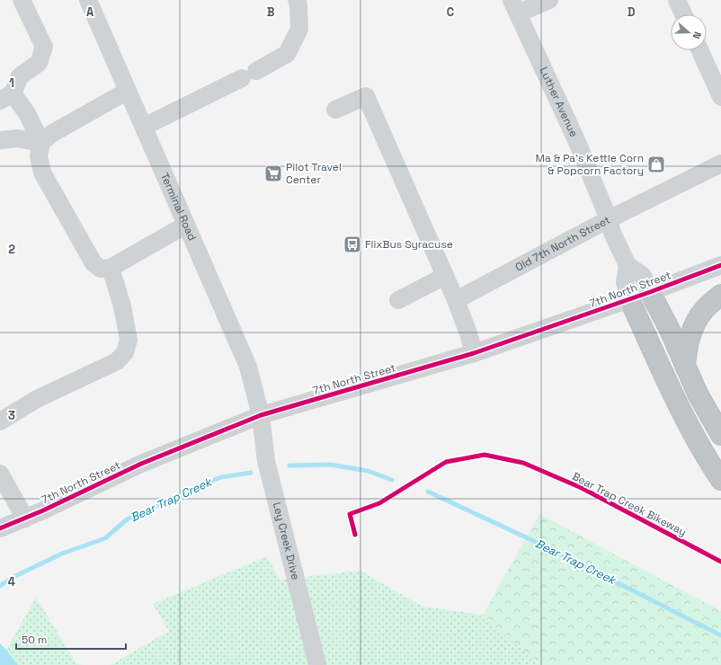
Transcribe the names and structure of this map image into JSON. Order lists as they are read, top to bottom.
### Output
{
  "streets": {
    "street": [
      "Luther Avenue",
      "Terminal Road",
      "Old 7th North Street",
      "7th North Street",
      "Ley Creek Drive"
    ],
    "cycle path": ["Bear Trap Creek Bikeway"]
  },
  "crossings": [
    ["Luther Avenue", "Old 7th North Street"],
    ["Terminal Road", "7th North Street"],
    ["Terminal Road", "Ley Creek Drive"],
    ["7th North Street", "Ley Creek Drive"]
  ],
  "water": ["Bear Trap Creek"],
  "places": {
    "shop": ["Ma & Pa's Kettle Corn & Popcorn Factory"],
    "supermarket": ["Pilot Travel Center"],
    "bus stop": ["FlixBus Syracuse"]
  },
  "scale_bar": "50 m",
  "north": "right",
  "grid": {
    "columns": [
      "A",
      "B",
      "C",
      "D"
    ],
    "rows": [
      "1",
      "2",
      "3",
      "4"
    ]
  }
}
